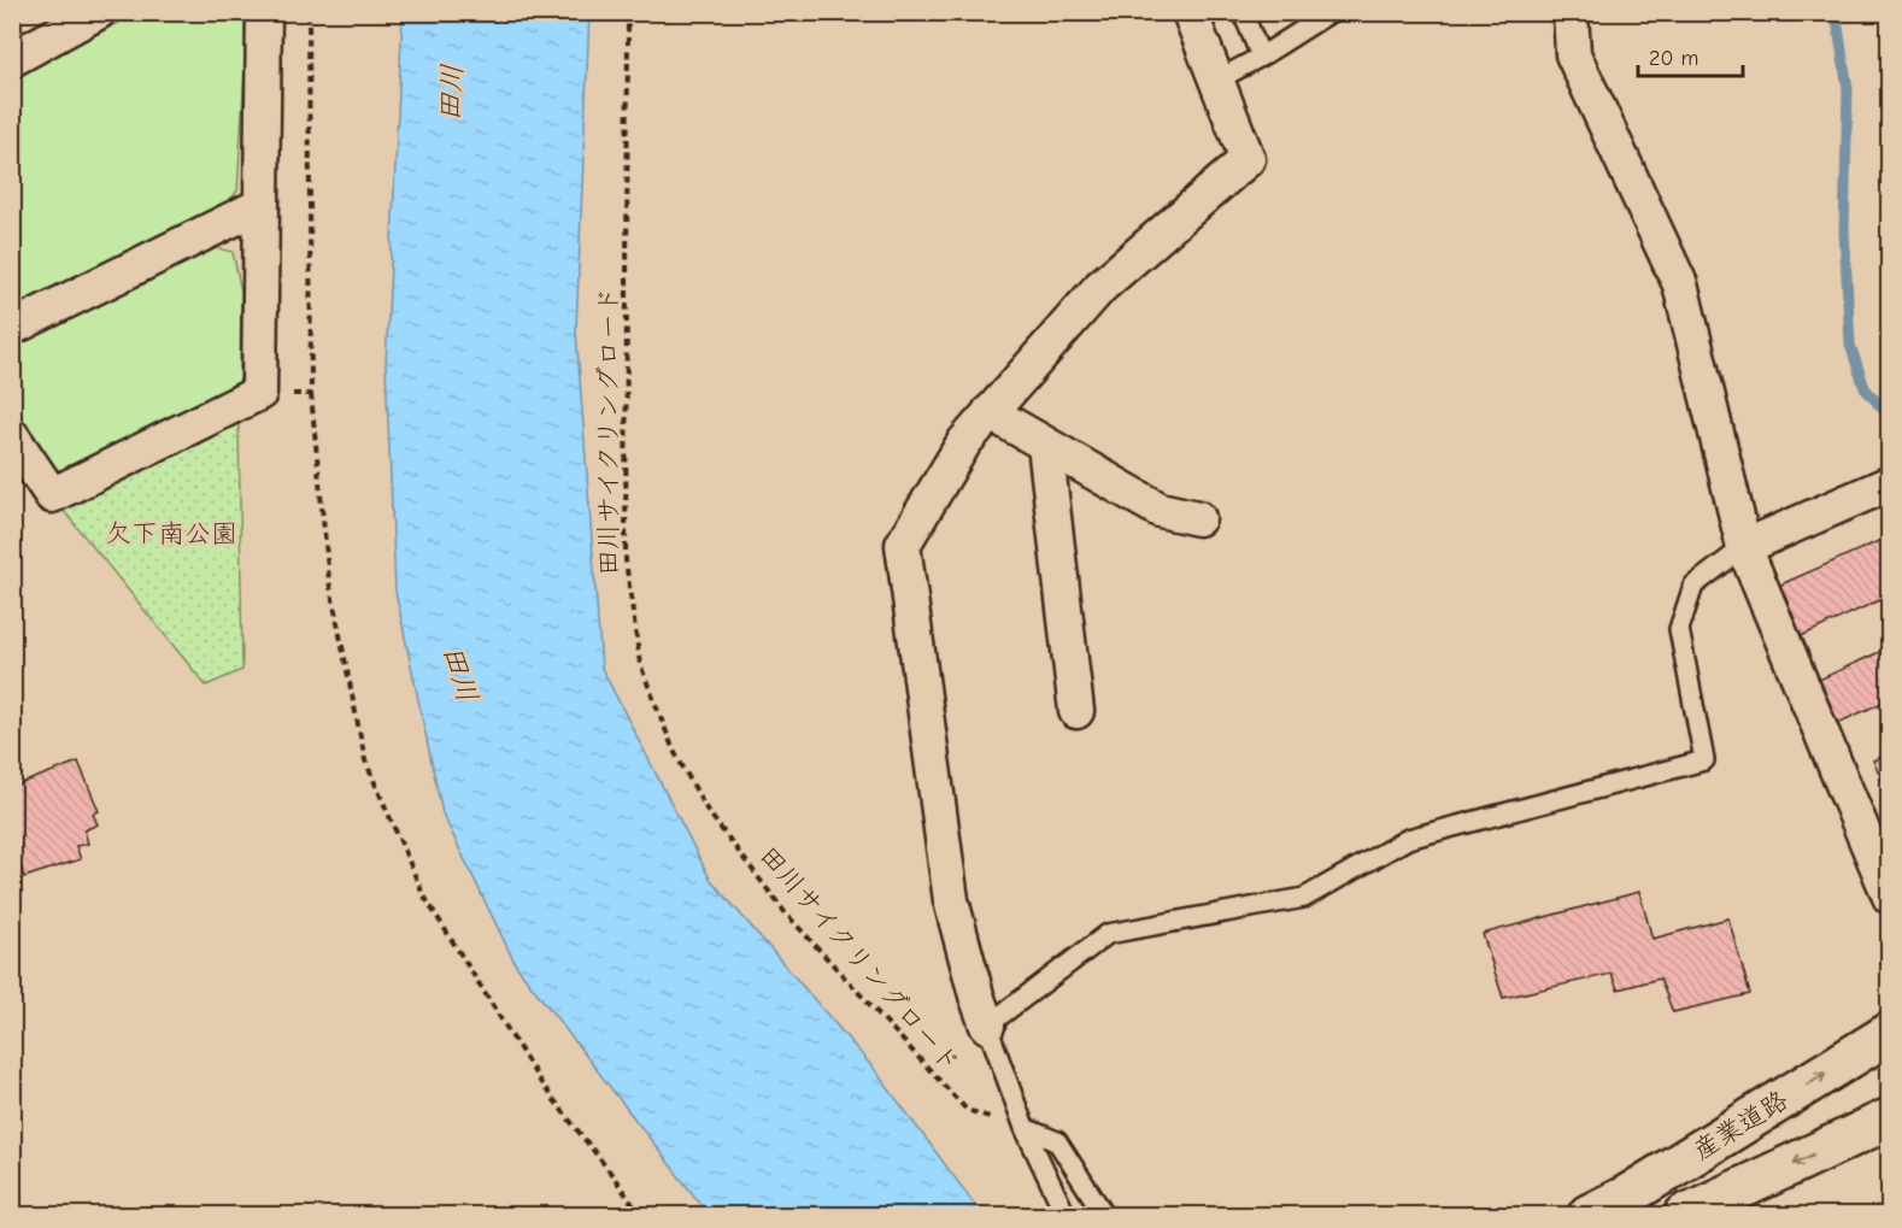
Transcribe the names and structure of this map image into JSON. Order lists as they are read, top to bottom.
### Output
{
  "streets": {
    "street": ["産業道路"],
    "path": ["田川サイクリングロード"]
  },
  "water": ["田川"],
  "parks": ["欠下南公園"],
  "scale_bar": "20 m"
}
